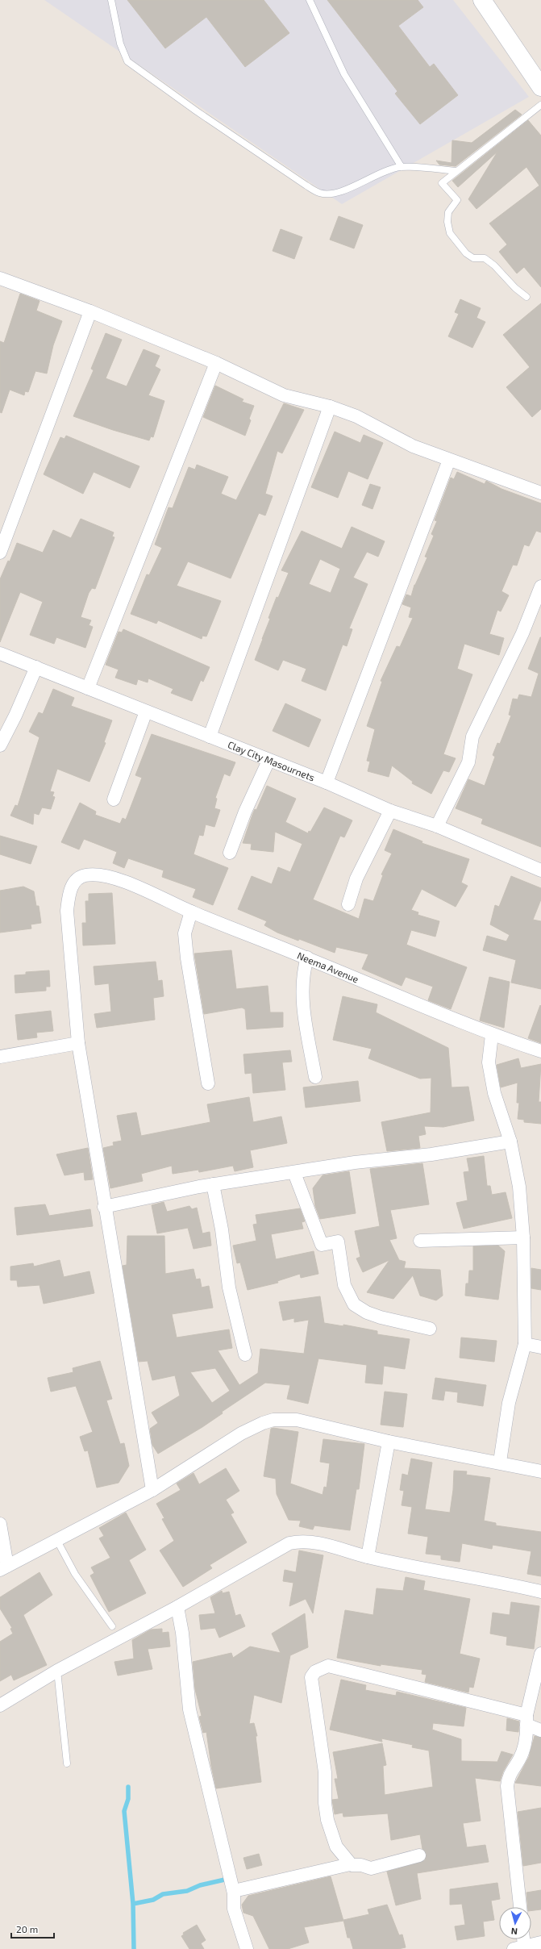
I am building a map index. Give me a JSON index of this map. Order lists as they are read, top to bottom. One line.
{"streets":{"street":["Clay City Masournets","Neema Avenue"]},"scale_bar":"20 m","north":"bottom"}
